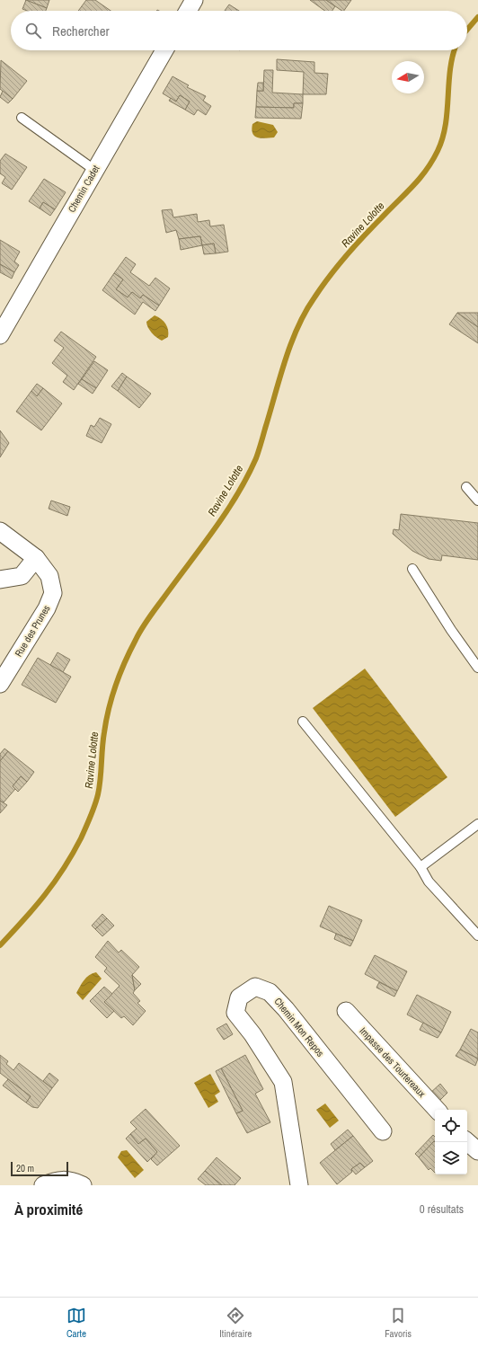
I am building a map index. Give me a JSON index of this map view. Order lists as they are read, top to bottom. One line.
{"streets":{"street":["Chemin Cadet","Rue des Prunes","Chemin Mon Repos","Impasse des Tourtereaux"]},"water":["Ravine Lolotte"],"scale_bar":"20 m","north":"left","page":{"search":"Rechercher","scale":"20 m","heading":["À proximité","0 résultats"],"nav":["Carte","Itinéraire","Favoris"]}}
